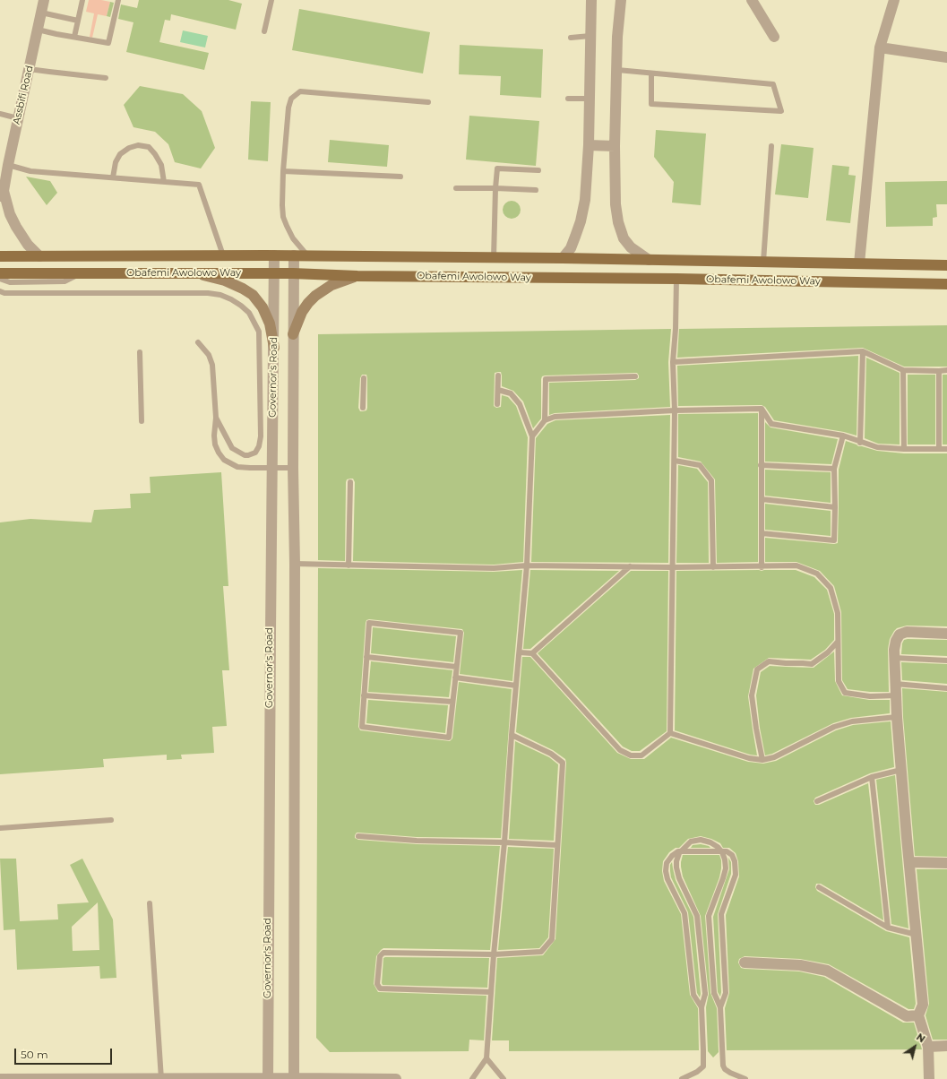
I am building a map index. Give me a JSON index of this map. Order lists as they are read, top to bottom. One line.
{"streets":{"main road":["Obafemi Awolowo Way"],"street":["Assbifi Road","Governor's Road"]},"crossings":[["Obafemi Awolowo Way","Governor's Road"]],"scale_bar":"50 m","north":"top right"}
